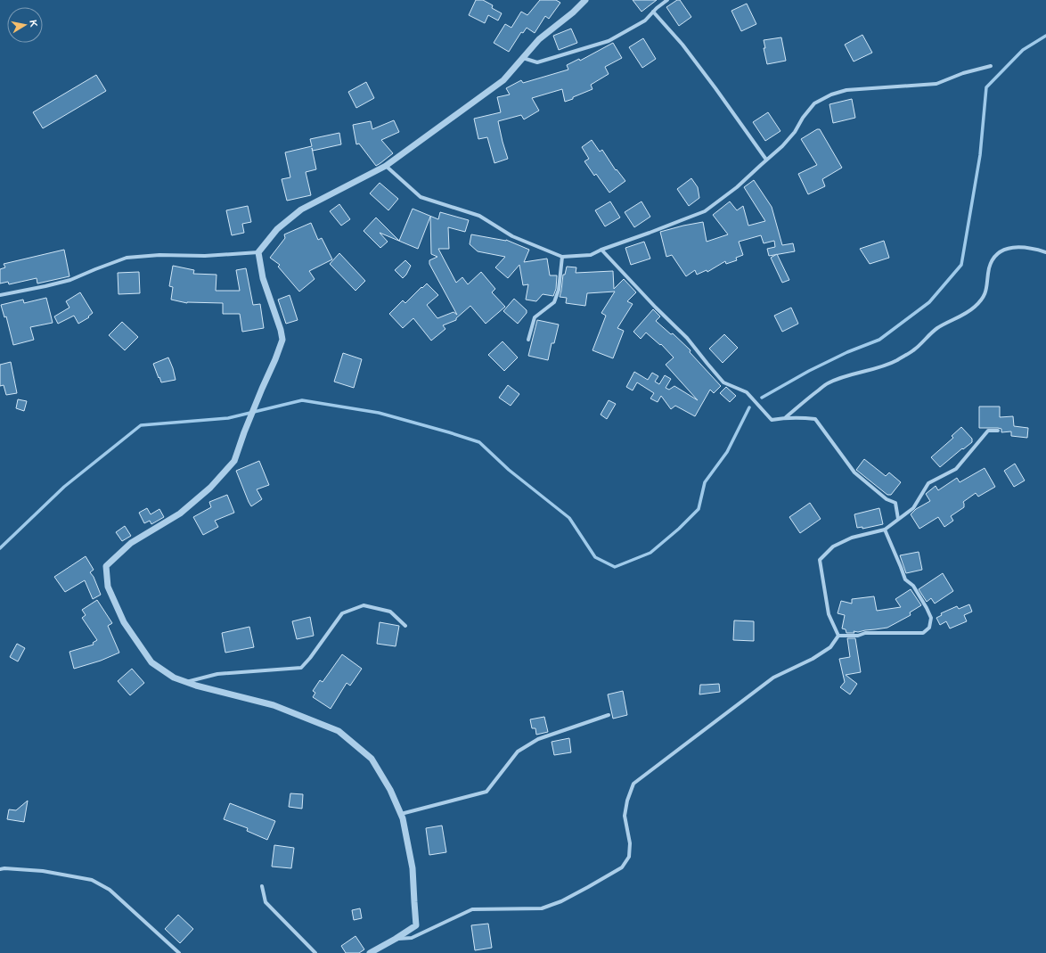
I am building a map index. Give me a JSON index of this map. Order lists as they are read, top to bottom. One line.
{"north":"right"}
